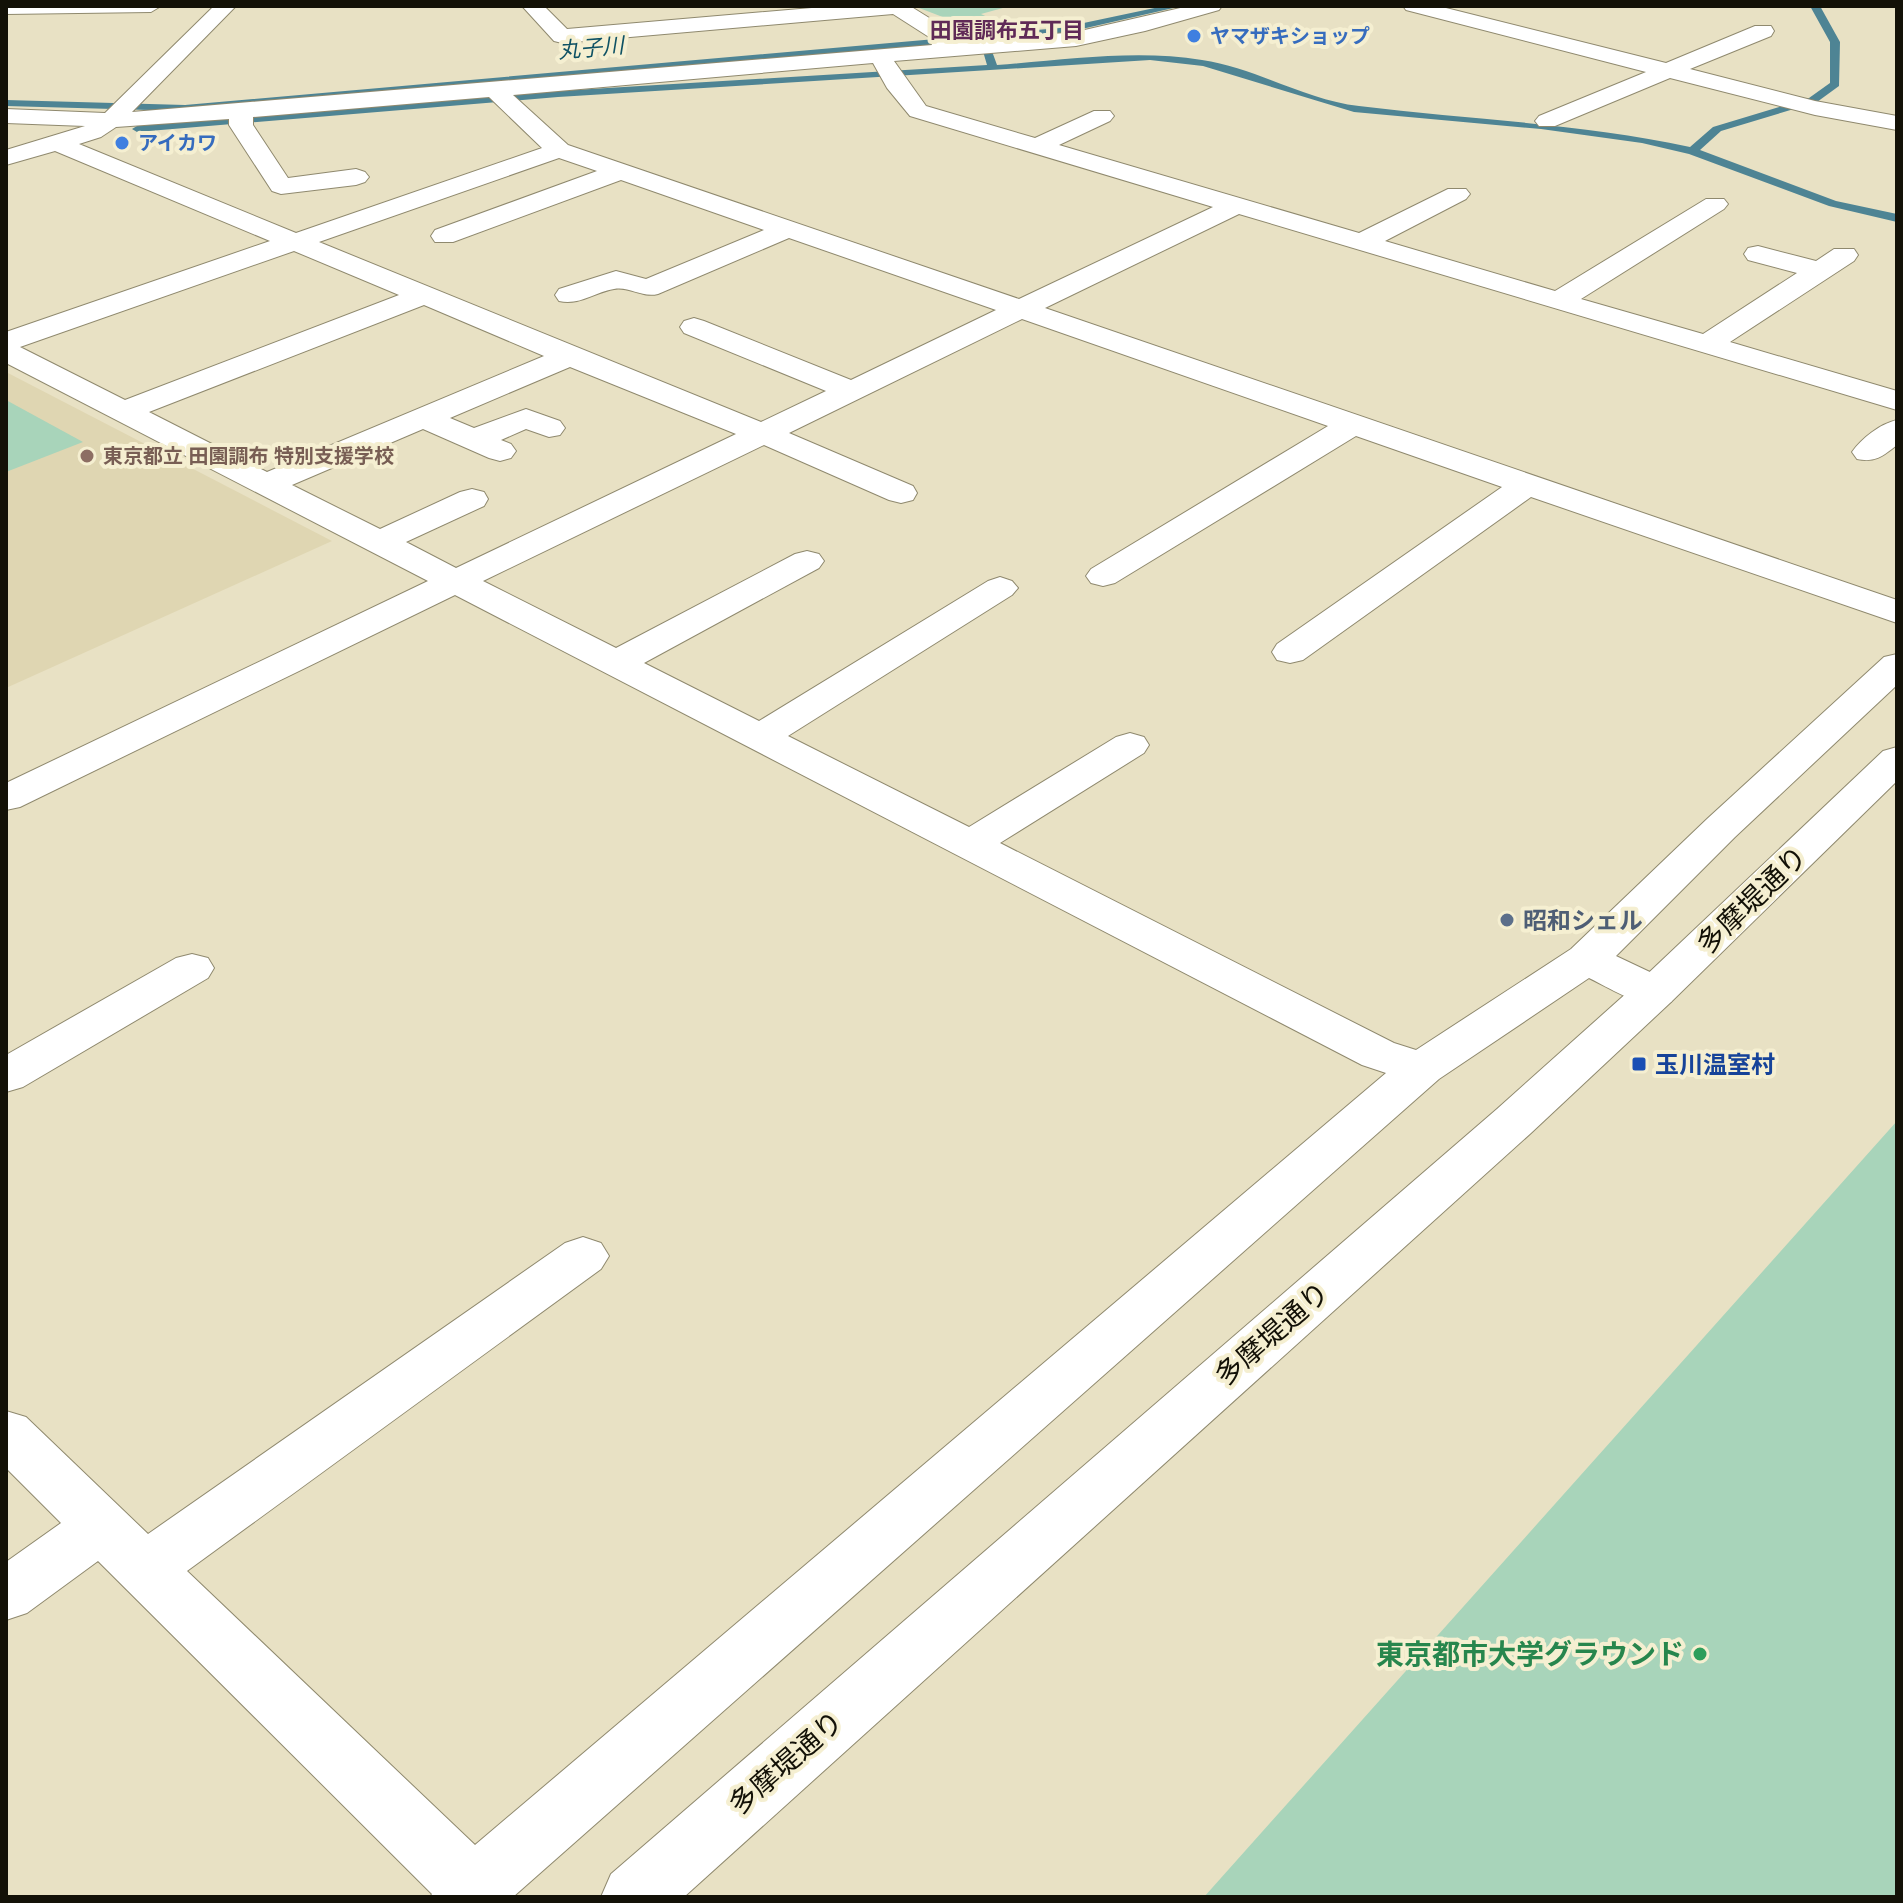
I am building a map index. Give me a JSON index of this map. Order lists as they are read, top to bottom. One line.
{"streets":{"street":["多摩堤通り"]},"districts":["田園調布五丁目"],"water":["丸子川"],"places":{"other":["ヤマザキショップ","アイカワ","東京都立 田園調布 特別支援学校","昭和シェル","東京都市大学グラウンド"],"transit":["玉川温室村"]}}
